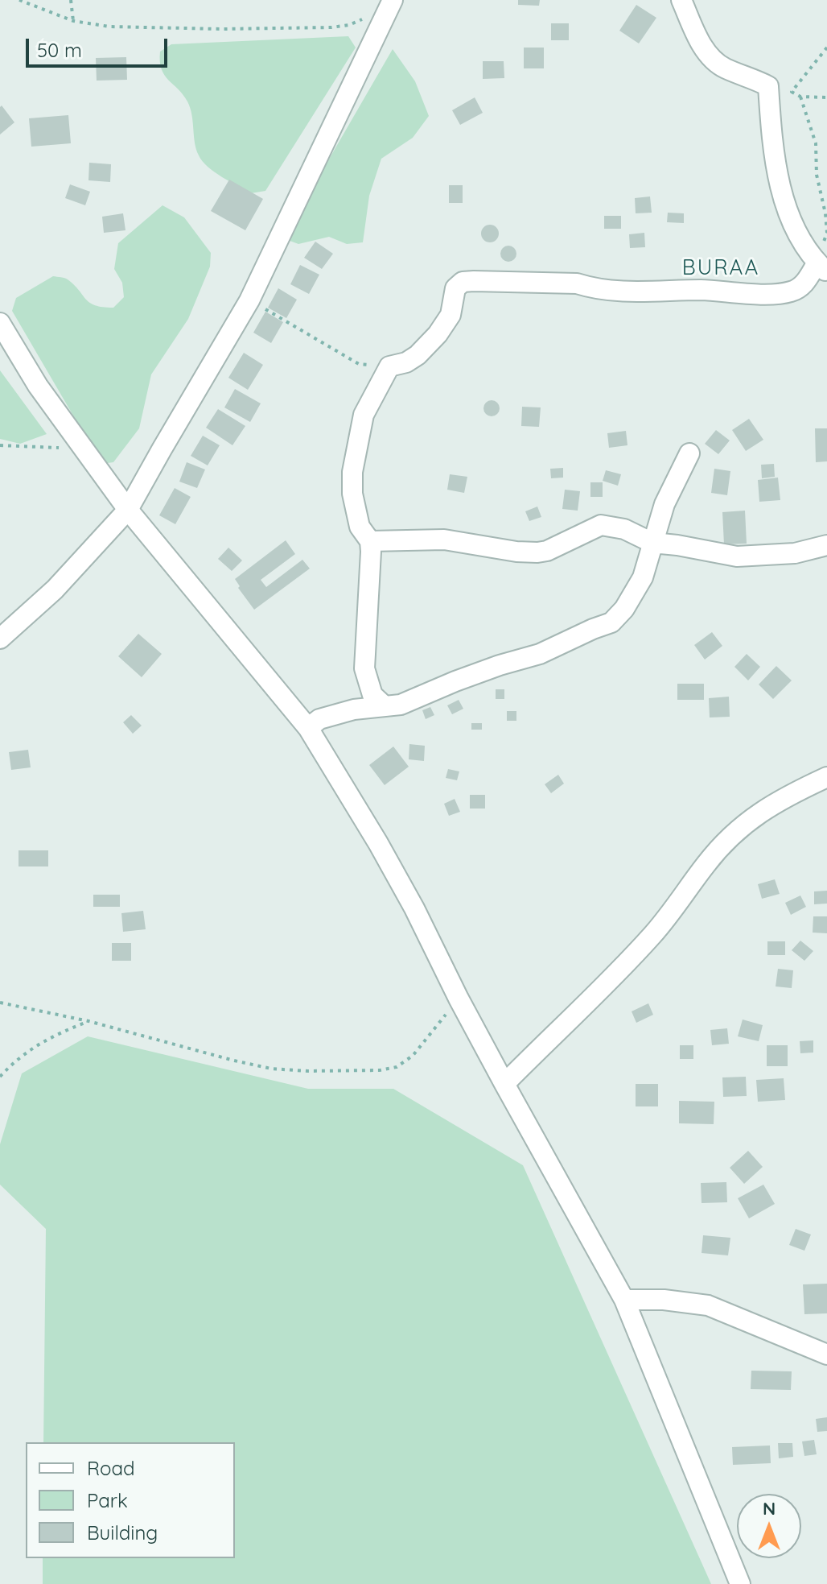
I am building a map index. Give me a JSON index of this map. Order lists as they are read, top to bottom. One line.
{"districts":["BURAA"],"legend":["Road","Park","Building"],"scale_bar":"50 m","north":"top"}
